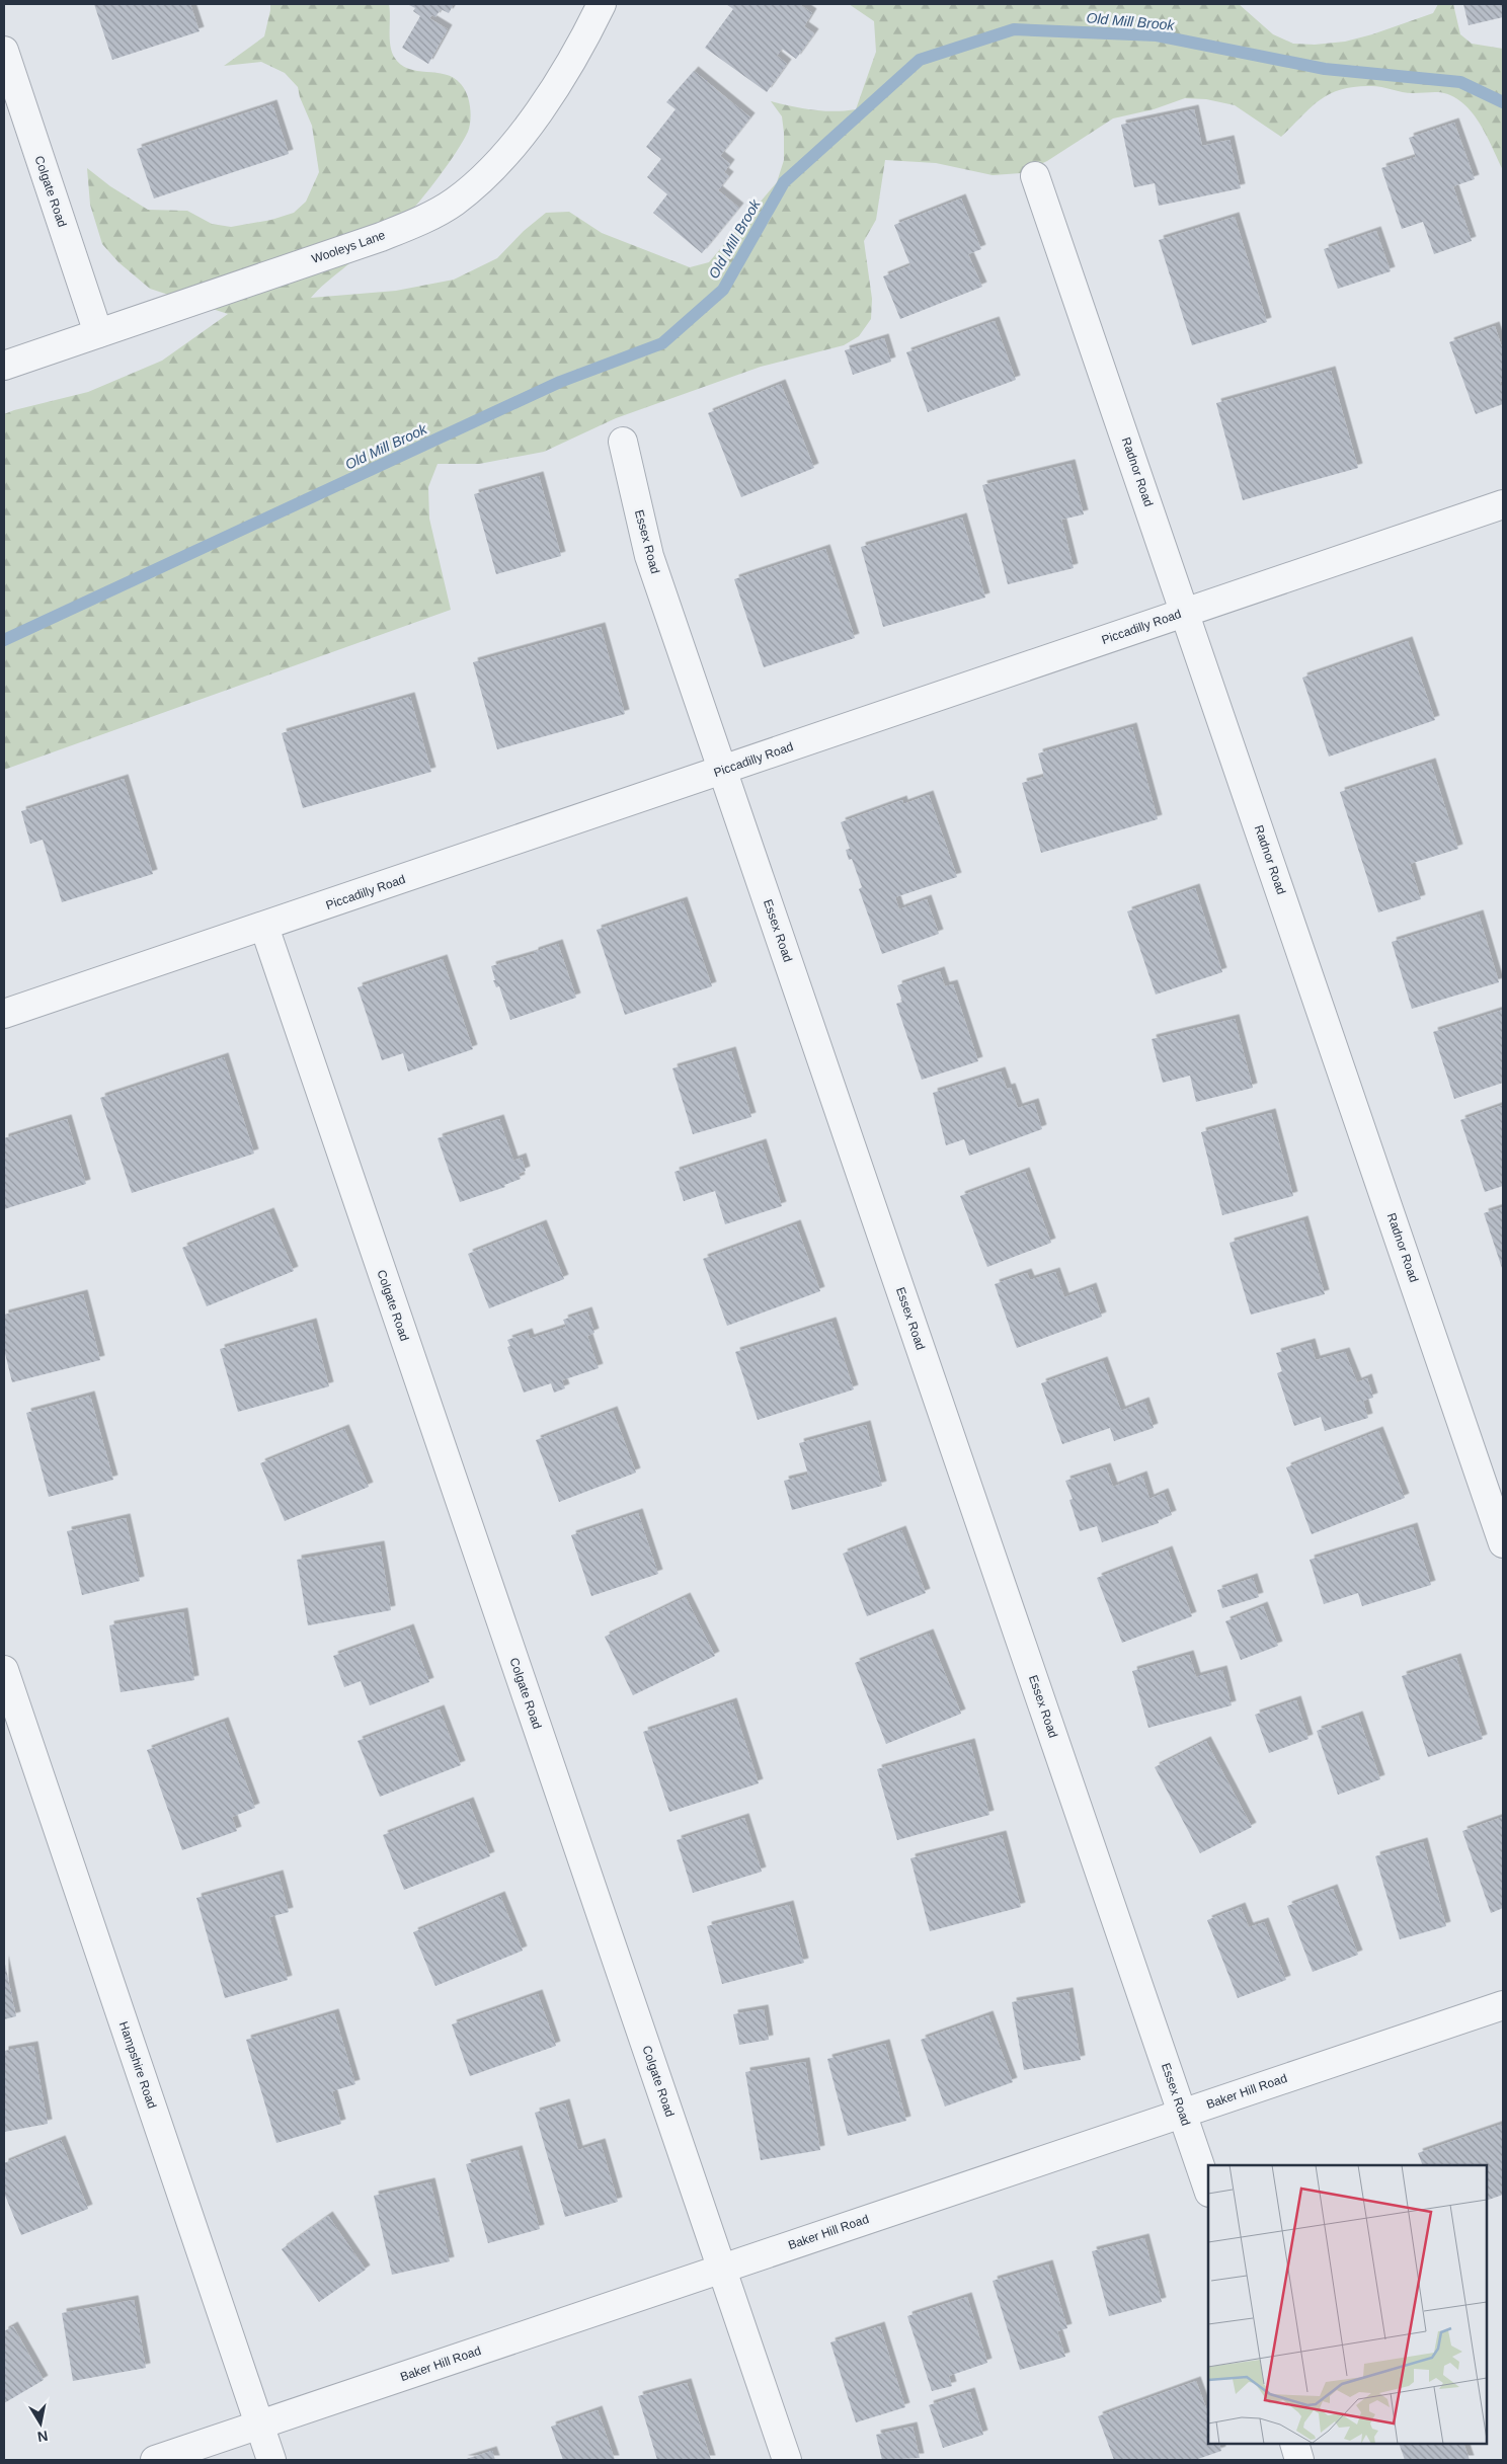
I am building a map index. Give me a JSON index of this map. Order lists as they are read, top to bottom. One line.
{"streets":{"street":["Colgate Road","Wooleys Lane","Radnor Road","Essex Road","Piccadilly Road","Hampshire Road","Baker Hill Road"]},"crossings":[["Colgate Road","Wooleys Lane"],["Colgate Road","Piccadilly Road"],["Colgate Road","Baker Hill Road"],["Radnor Road","Piccadilly Road"],["Essex Road","Piccadilly Road"],["Essex Road","Baker Hill Road"],["Hampshire Road","Baker Hill Road"]],"water":["Old Mill Brook"],"north":"bottom"}
